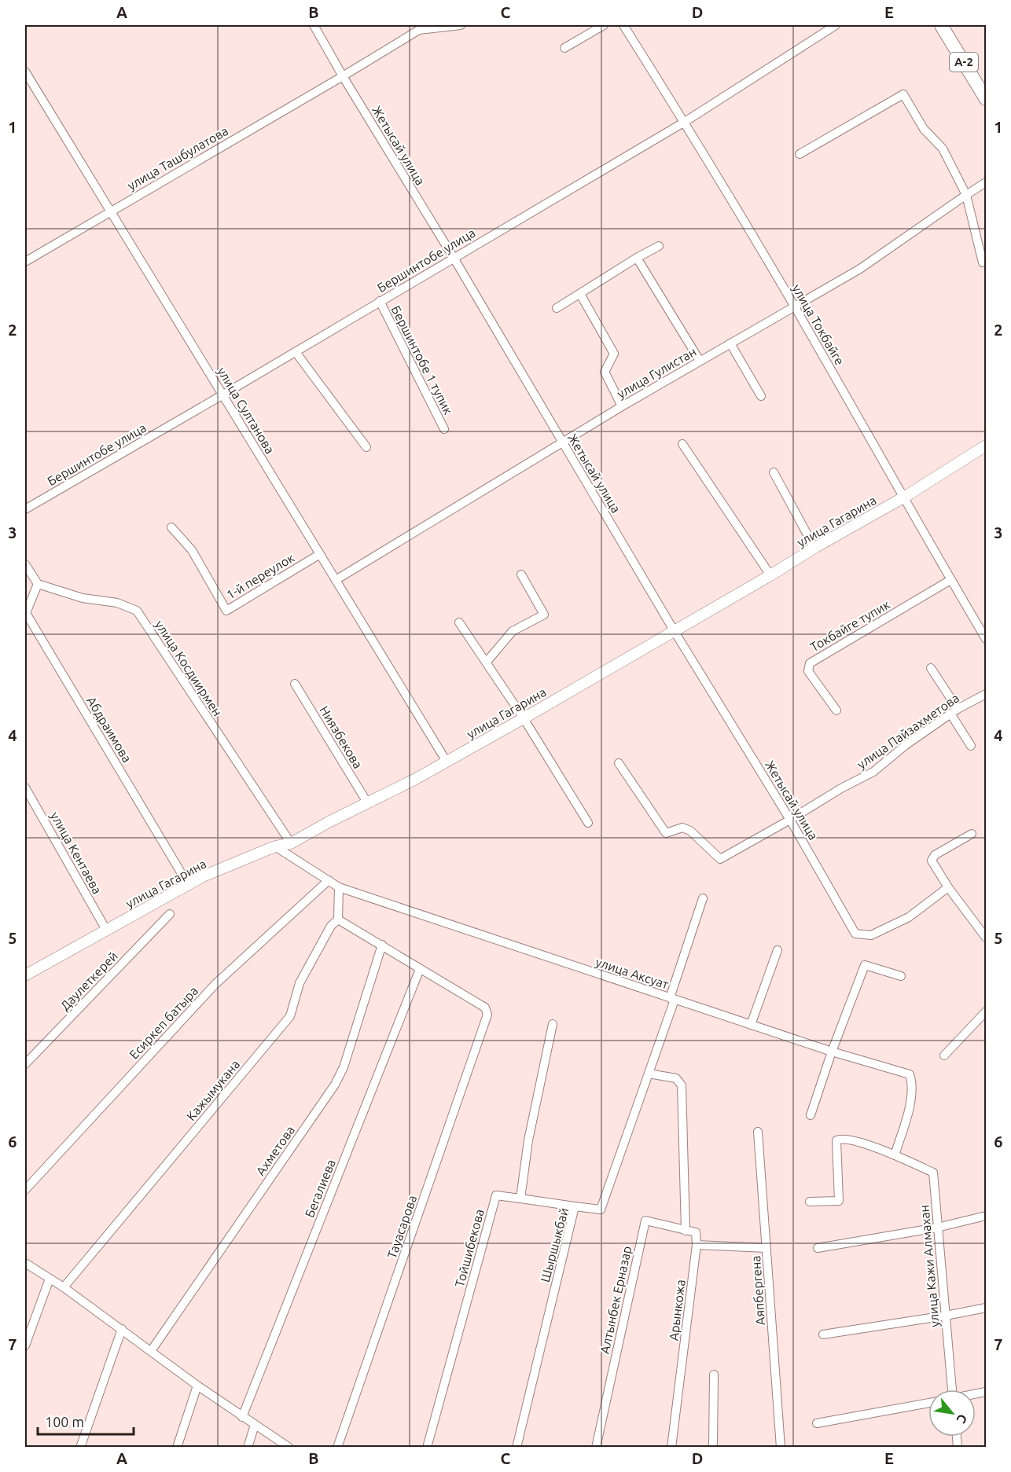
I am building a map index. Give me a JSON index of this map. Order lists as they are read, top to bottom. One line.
{"streets":{"highway":["A-2"],"main road":["улица Гагарина"],"street":["Жетысай улица","улица Ташбулатова","Бершинтобе улица","улица Токбайге","Бершинтобе 1 тупик","улица Гулистан","улица Султанова","1-й переулок","Токбайге тупик","улица Косдиирмен","Абдраимова","улица Пайзахметова","Ниязбекова","улица Кентаева","улица Аксуат","Даулеткерей","Есиркеп батыра","Кажымукана","Ахметова","Бегалиева","Тауасарова","Шыршыкбай","Тойшибекова","улица Кажи Алмахан","Аяпбергена","Алтынбек Ерназар","Арынкожа"]},"crossings":[["Жетысай улица","улица Ташбулатова"],["Жетысай улица","Бершинтобе улица"],["Жетысай улица","улица Гулистан"],["Жетысай улица","улица Гагарина"],["Жетысай улица","улица Пайзахметова"],["улица Ташбулатова","улица Султанова"],["Бершинтобе улица","улица Токбайге"],["Бершинтобе улица","Бершинтобе 1 тупик"],["Бершинтобе улица","улица Султанова"],["улица Токбайге","улица Гулистан"],["улица Токбайге","улица Гагарина"],["улица Токбайге","Токбайге тупик"],["улица Гулистан","улица Султанова"],["улица Султанова","улица Гагарина"],["улица Султанова","1-й переулок"],["улица Гагарина","улица Косдиирмен"],["улица Гагарина","Абдраимова"],["улица Гагарина","Ниязбекова"],["улица Гагарина","улица Кентаева"],["улица Гагарина","улица Аксуат"],["улица Косдиирмен","Абдраимова"],["улица Аксуат","Есиркеп батыра"],["улица Аксуат","Шыршыкбай"],["улица Аксуат","улица Кажи Алмахан"],["Бегалиева","Тауасарова"]],"scale_bar":"100 m","north":"bottom right","grid":{"columns":["A","B","C","D","E"],"rows":["1","2","3","4","5","6","7"]}}
